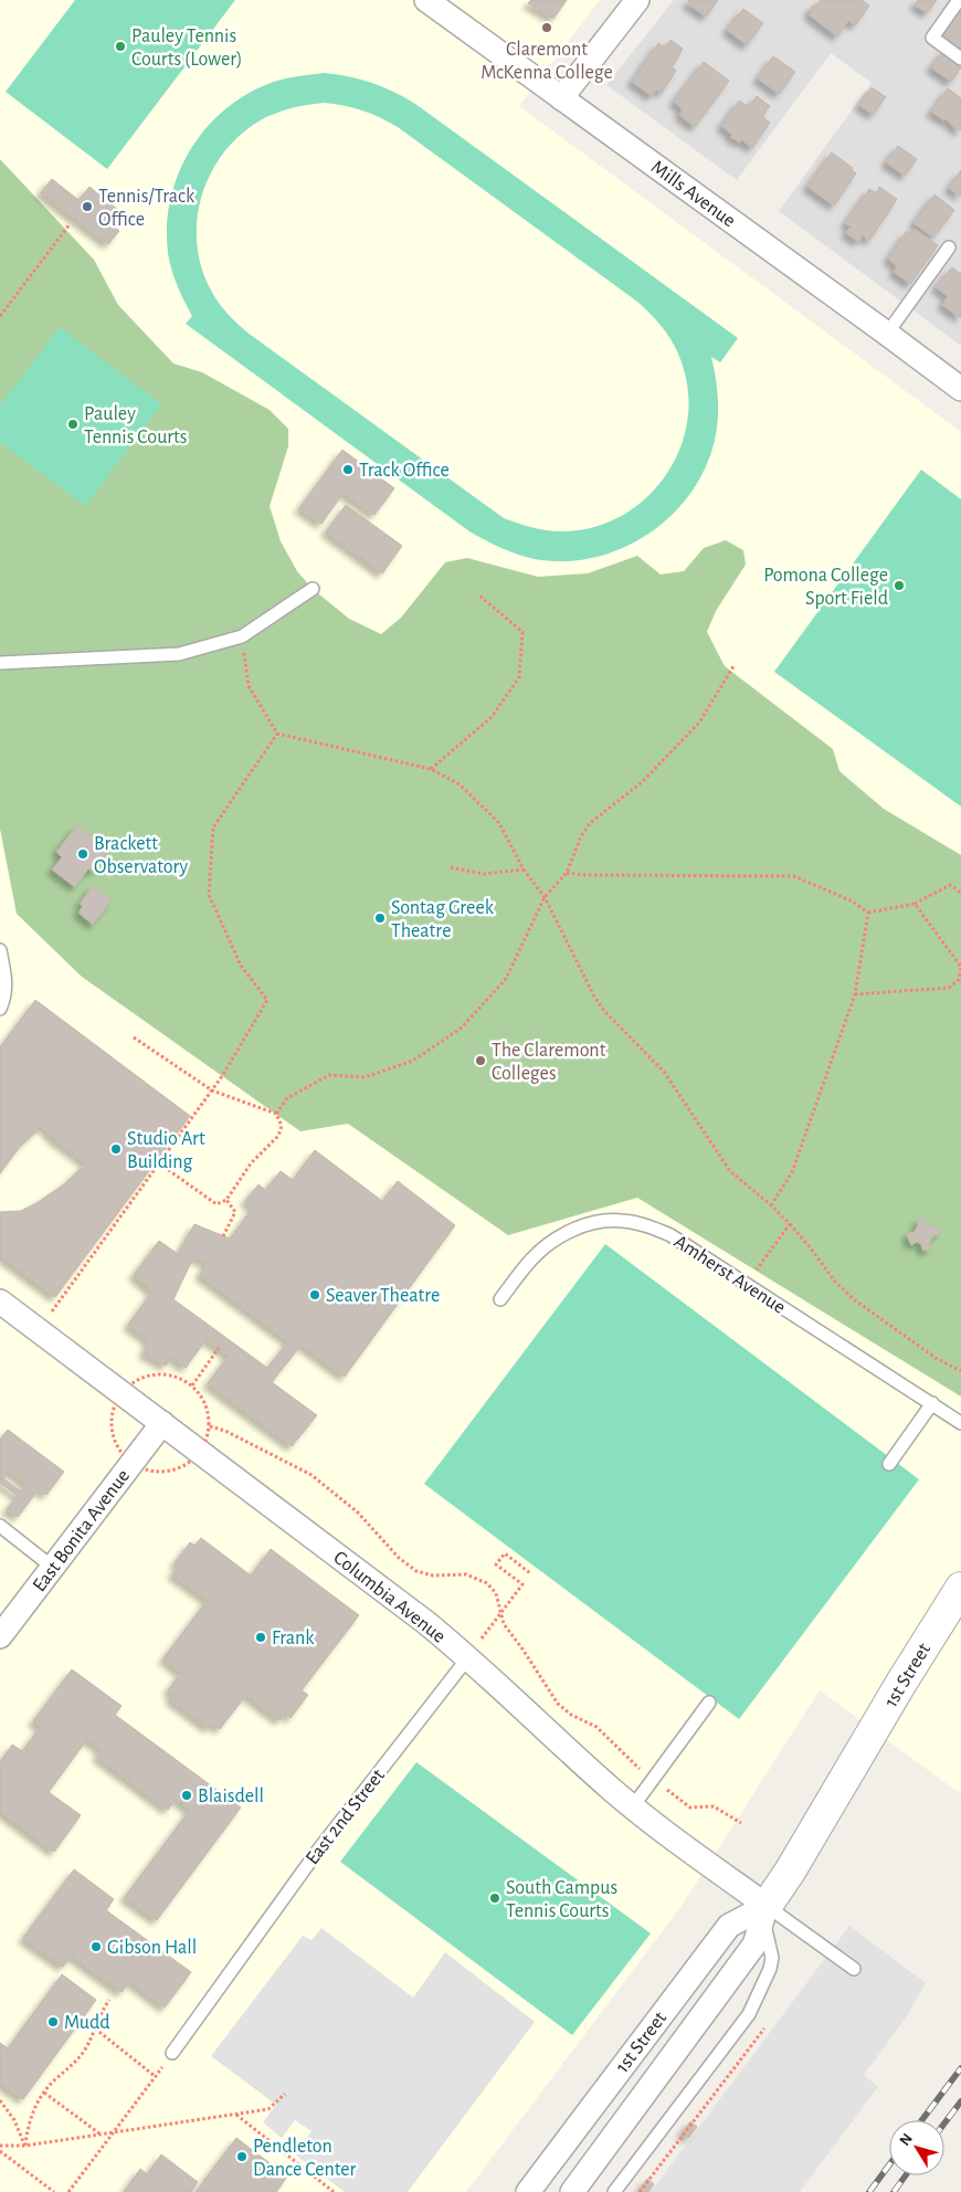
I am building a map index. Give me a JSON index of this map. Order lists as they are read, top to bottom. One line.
{"streets":{"street":["Mills Avenue","East Bonita Avenue","Columbia Avenue","1st Street"],"lane":["Amherst Avenue","East 2nd Street"]},"crossings":[["East Bonita Avenue","Columbia Avenue"],["Columbia Avenue","1st Street"],["Columbia Avenue","East 2nd Street"]],"places":["Claremont McKenna College","Pauley Tennis Courts (Lower)","Tennis/Track Office","Pauley Tennis Courts","Track Office","Pomona College Sport Field","Brackett Observatory","Sontag Greek Theatre","The Claremont Colleges","Studio Art Building","Seaver Theatre","Frank","Blaisdell","South Campus Tennis Courts","Gibson Hall","Mudd","Pendleton Dance Center"],"north":"top left"}
